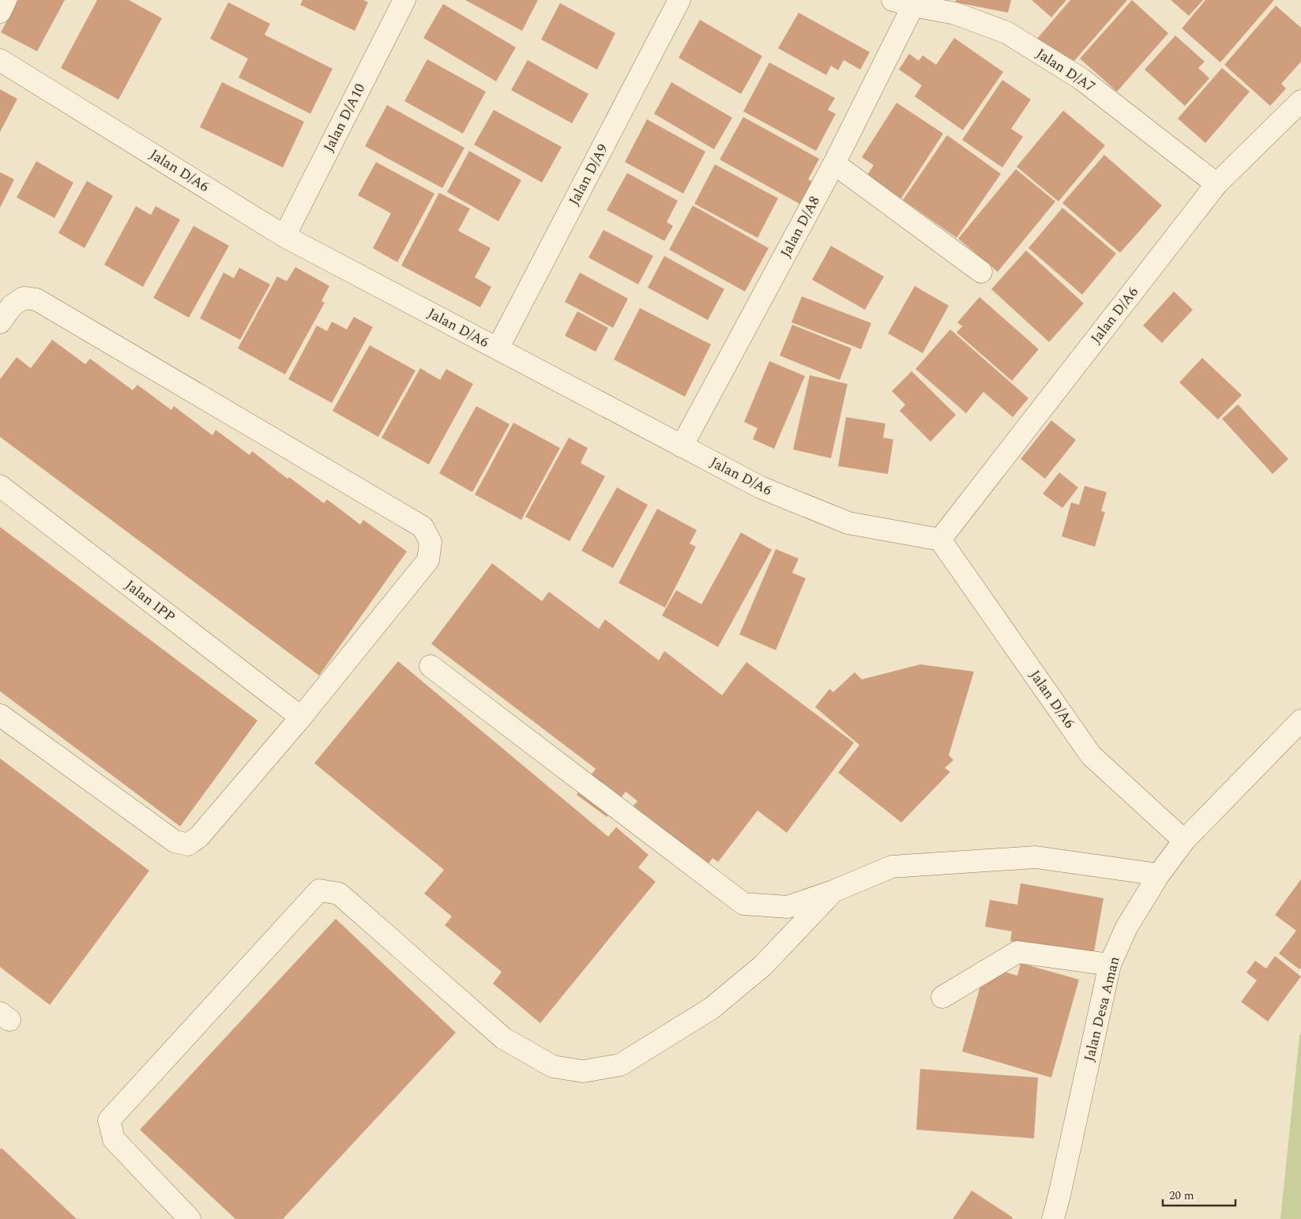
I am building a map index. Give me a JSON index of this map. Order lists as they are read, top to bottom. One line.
{"streets":{"street":["Jalan D/A7","Jalan D/A10","Jalan D/A6","Jalan D/A9","Jalan D/A8","Jalan IPP","Jalan Desa Aman"]},"crossings":[["Jalan D/A7","Jalan D/A6"],["Jalan D/A7","Jalan D/A8"],["Jalan D/A10","Jalan D/A6"],["Jalan D/A6","Jalan D/A9"],["Jalan D/A6","Jalan D/A8"],["Jalan D/A6","Jalan Desa Aman"]],"scale_bar":"20 m"}
